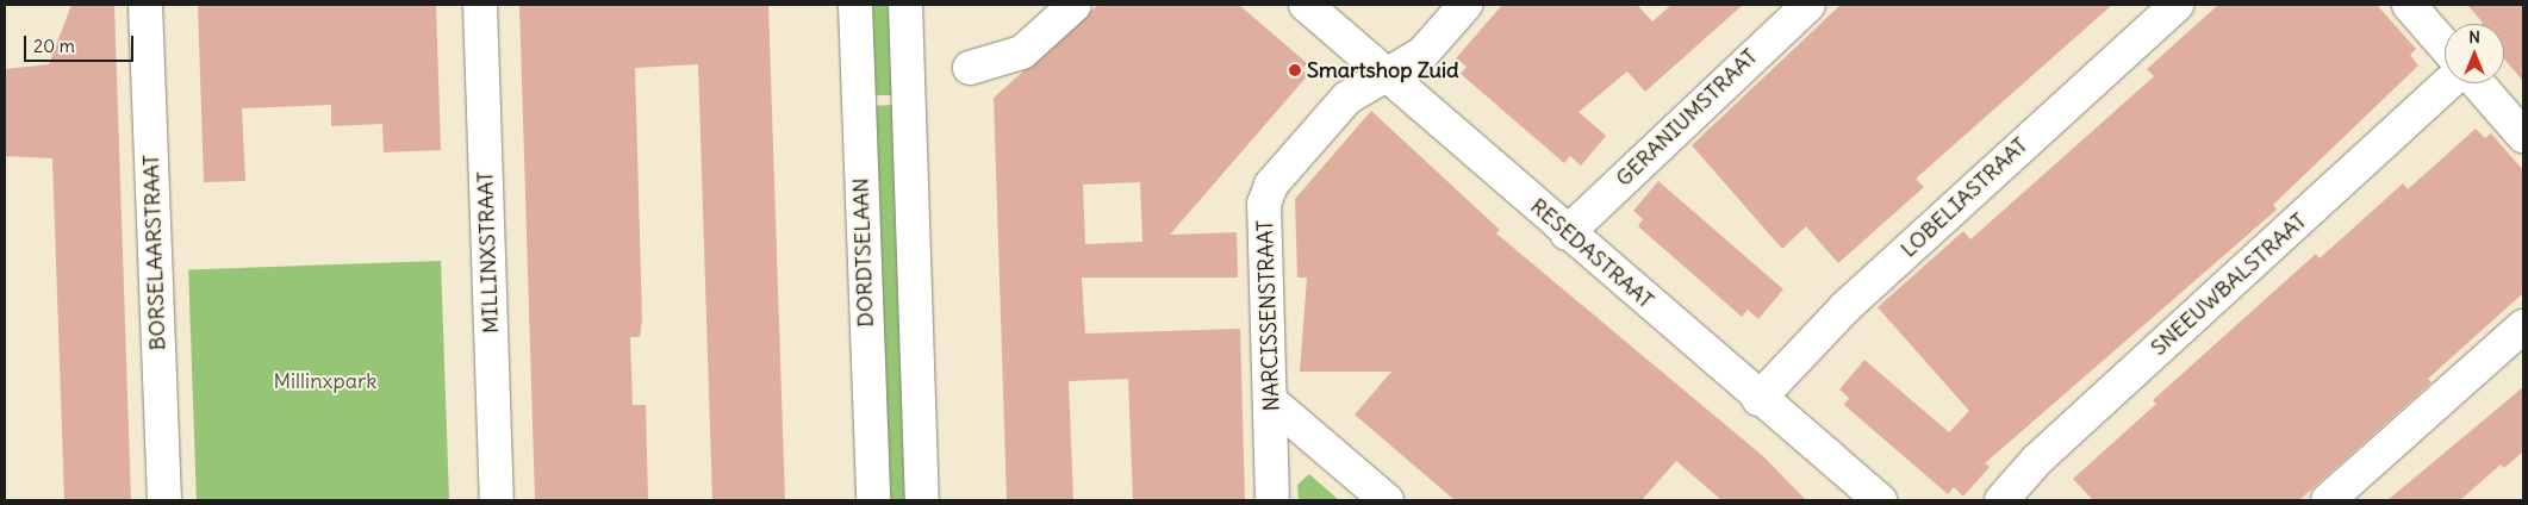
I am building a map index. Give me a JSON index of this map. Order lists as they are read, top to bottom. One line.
{"streets":{"street":["GERANIUMSTRAAT","LOBELIASTRAAT","BORSELAARSTRAAT","MILLINXSTRAAT","DORDTSELAAN","RESEDASTRAAT","SNEEUWBALSTRAAT","NARCISSENSTRAAT"]},"crossings":[["GERANIUMSTRAAT","RESEDASTRAAT"],["LOBELIASTRAAT","RESEDASTRAAT"],["RESEDASTRAAT","NARCISSENSTRAAT"]],"parks":["Millinxpark"],"places":["Smartshop Zuid"],"scale_bar":"20 m","north":"top"}
